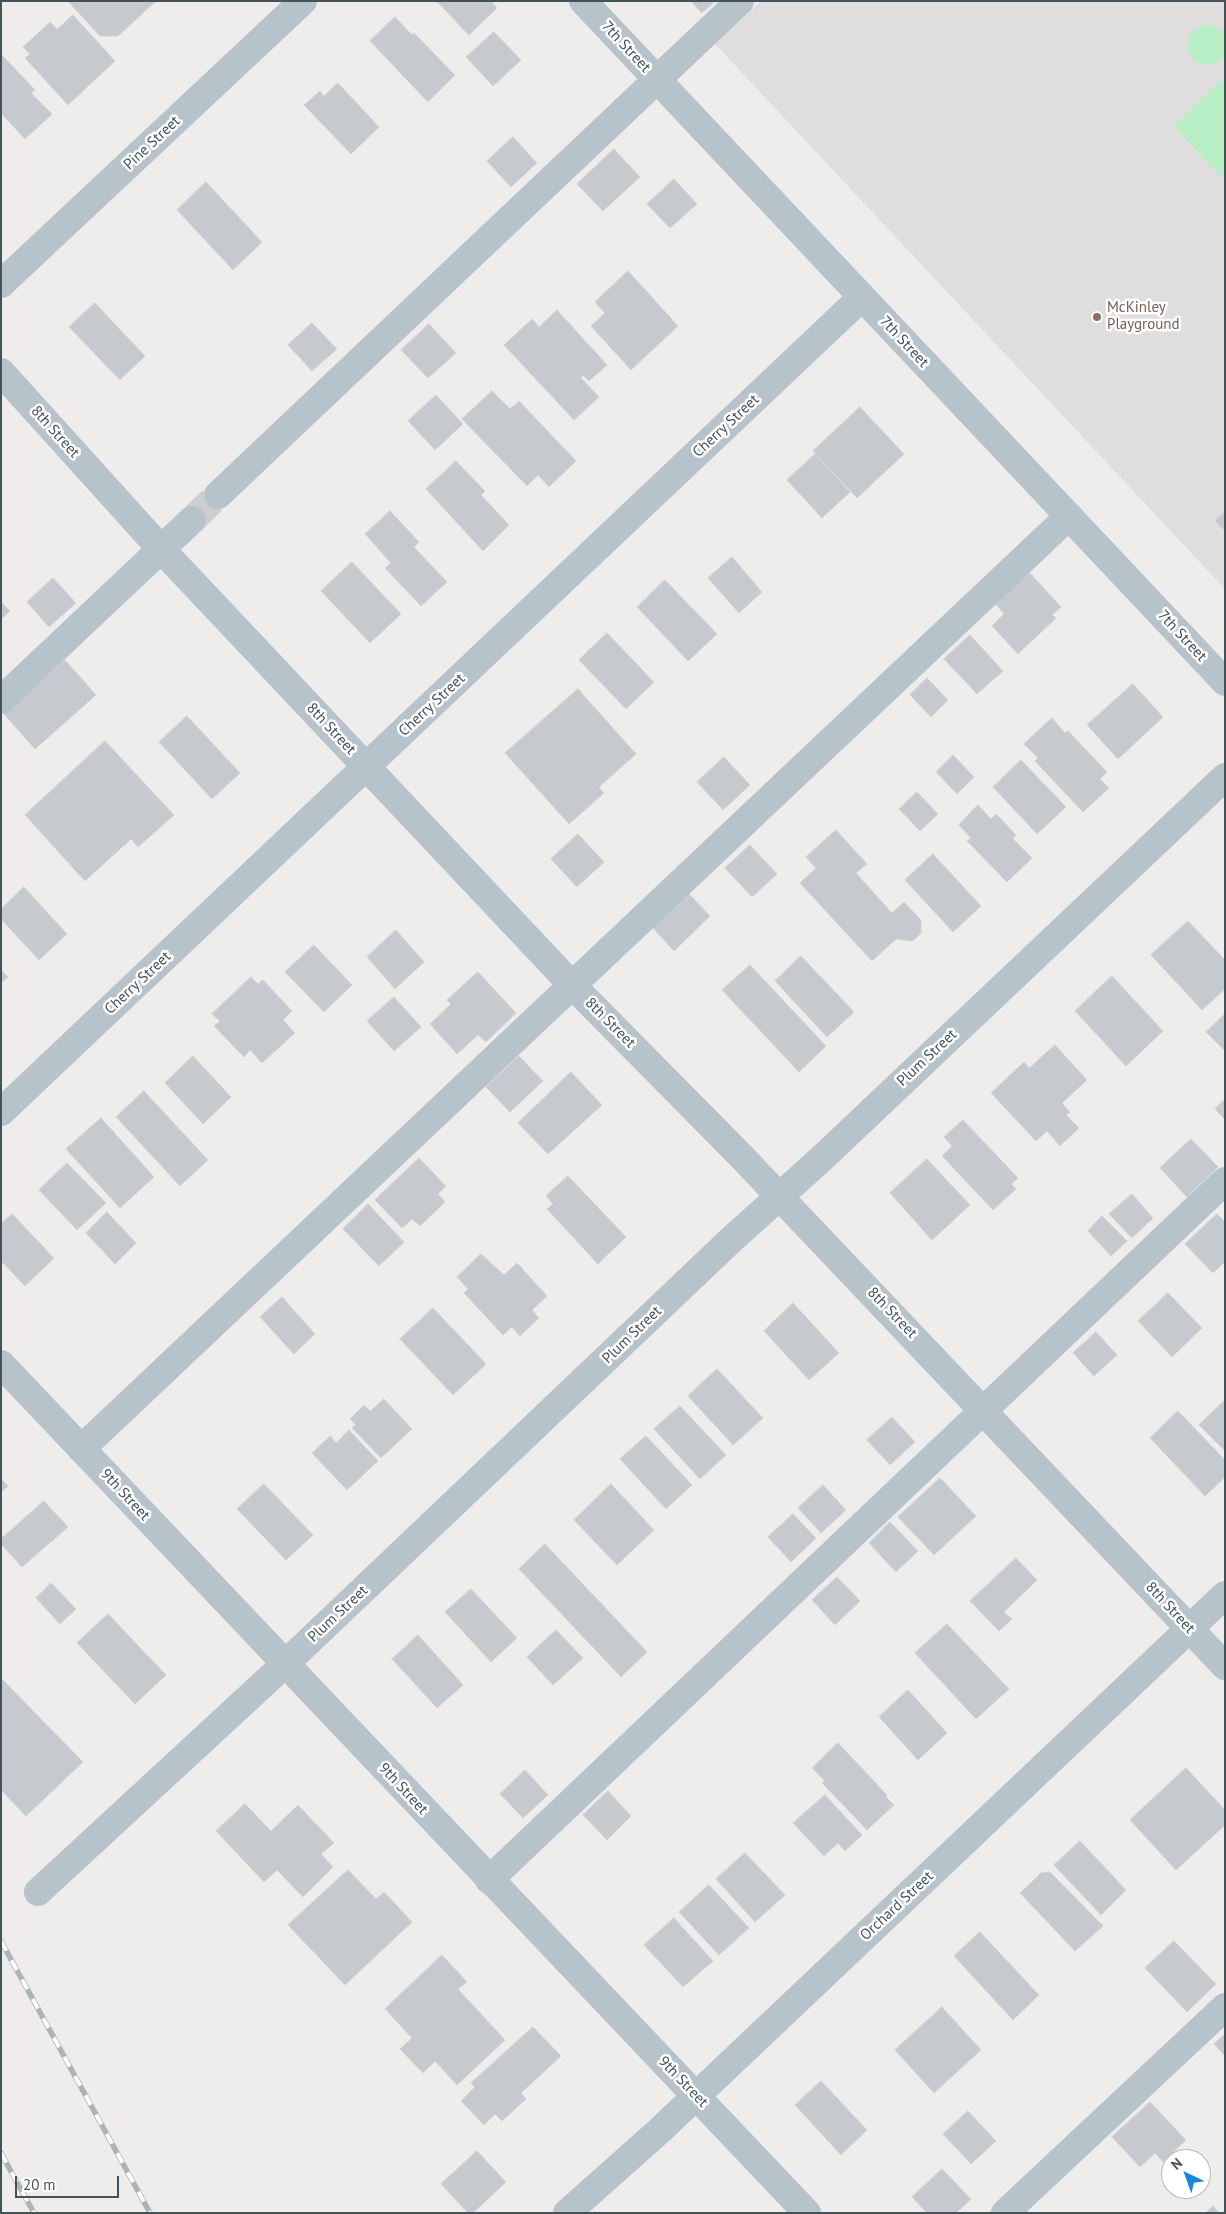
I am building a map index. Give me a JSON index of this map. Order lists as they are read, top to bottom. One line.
{"streets":{"street":["7th Street","Pine Street","Cherry Street","8th Street","Plum Street","9th Street","Orchard Street"]},"crossings":[["7th Street","Cherry Street"],["Cherry Street","8th Street"],["8th Street","Plum Street"],["8th Street","Orchard Street"],["Plum Street","9th Street"],["9th Street","Orchard Street"]],"places":["McKinley Playground"],"scale_bar":"20 m","north":"top left"}
